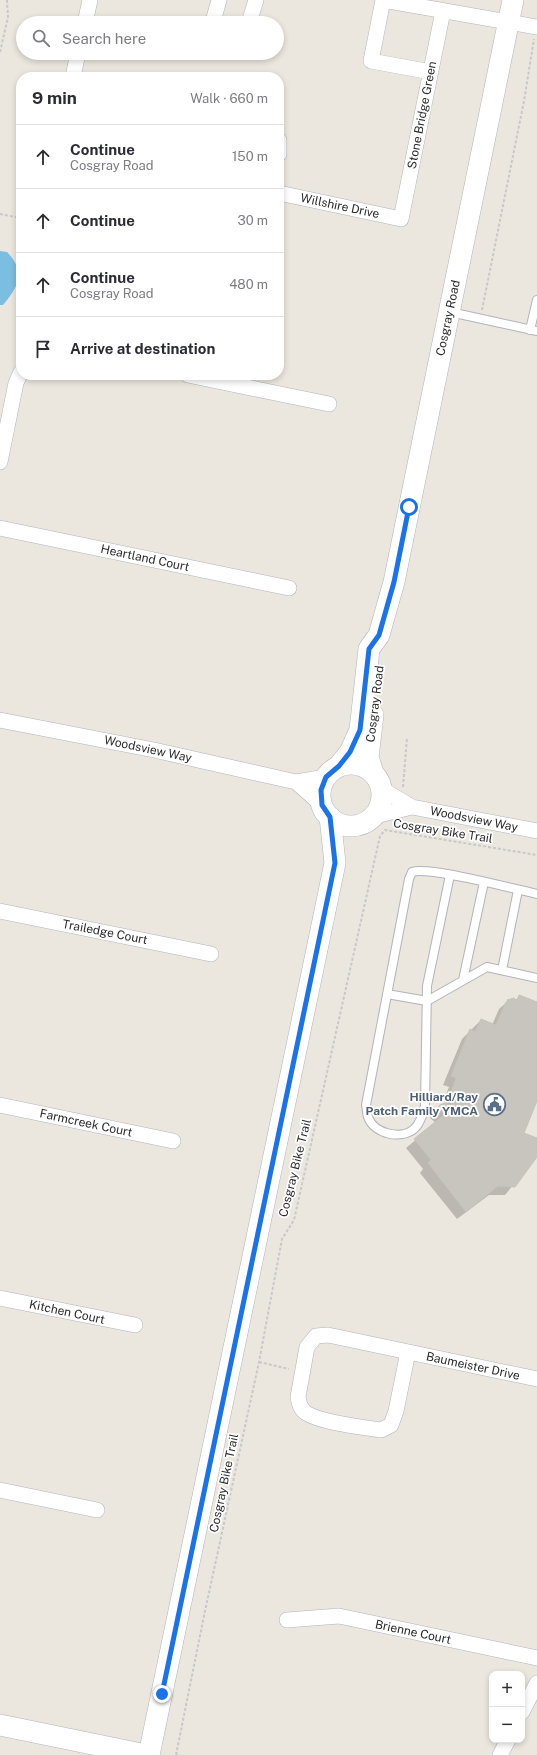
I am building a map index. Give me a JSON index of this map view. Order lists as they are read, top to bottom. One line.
{"streets":{"main road":["Cosgray Road"],"street":["Stone Bridge Green","Willshire Drive","Heartland Court","Woodsview Way","Trailedge Court","Farmcreek Court","Kitchen Court","Baumeister Drive","Brienne Court"],"path":["Cosgray Bike Trail"]},"crossings":[["Stone Bridge Green","Willshire Drive"],["Cosgray Road","Woodsview Way"]],"places":{"public building":["Hilliard/Ray Patch Family YMCA"]},"page":{"search":"Search here","heading":["9 min","Walk · 660 m"],"list":[["Continue","Cosgray Road","150 m"],["Continue","30 m"],["Continue","Cosgray Road","480 m"],"Arrive at destination"],"map_buttons":["+","−"]}}
